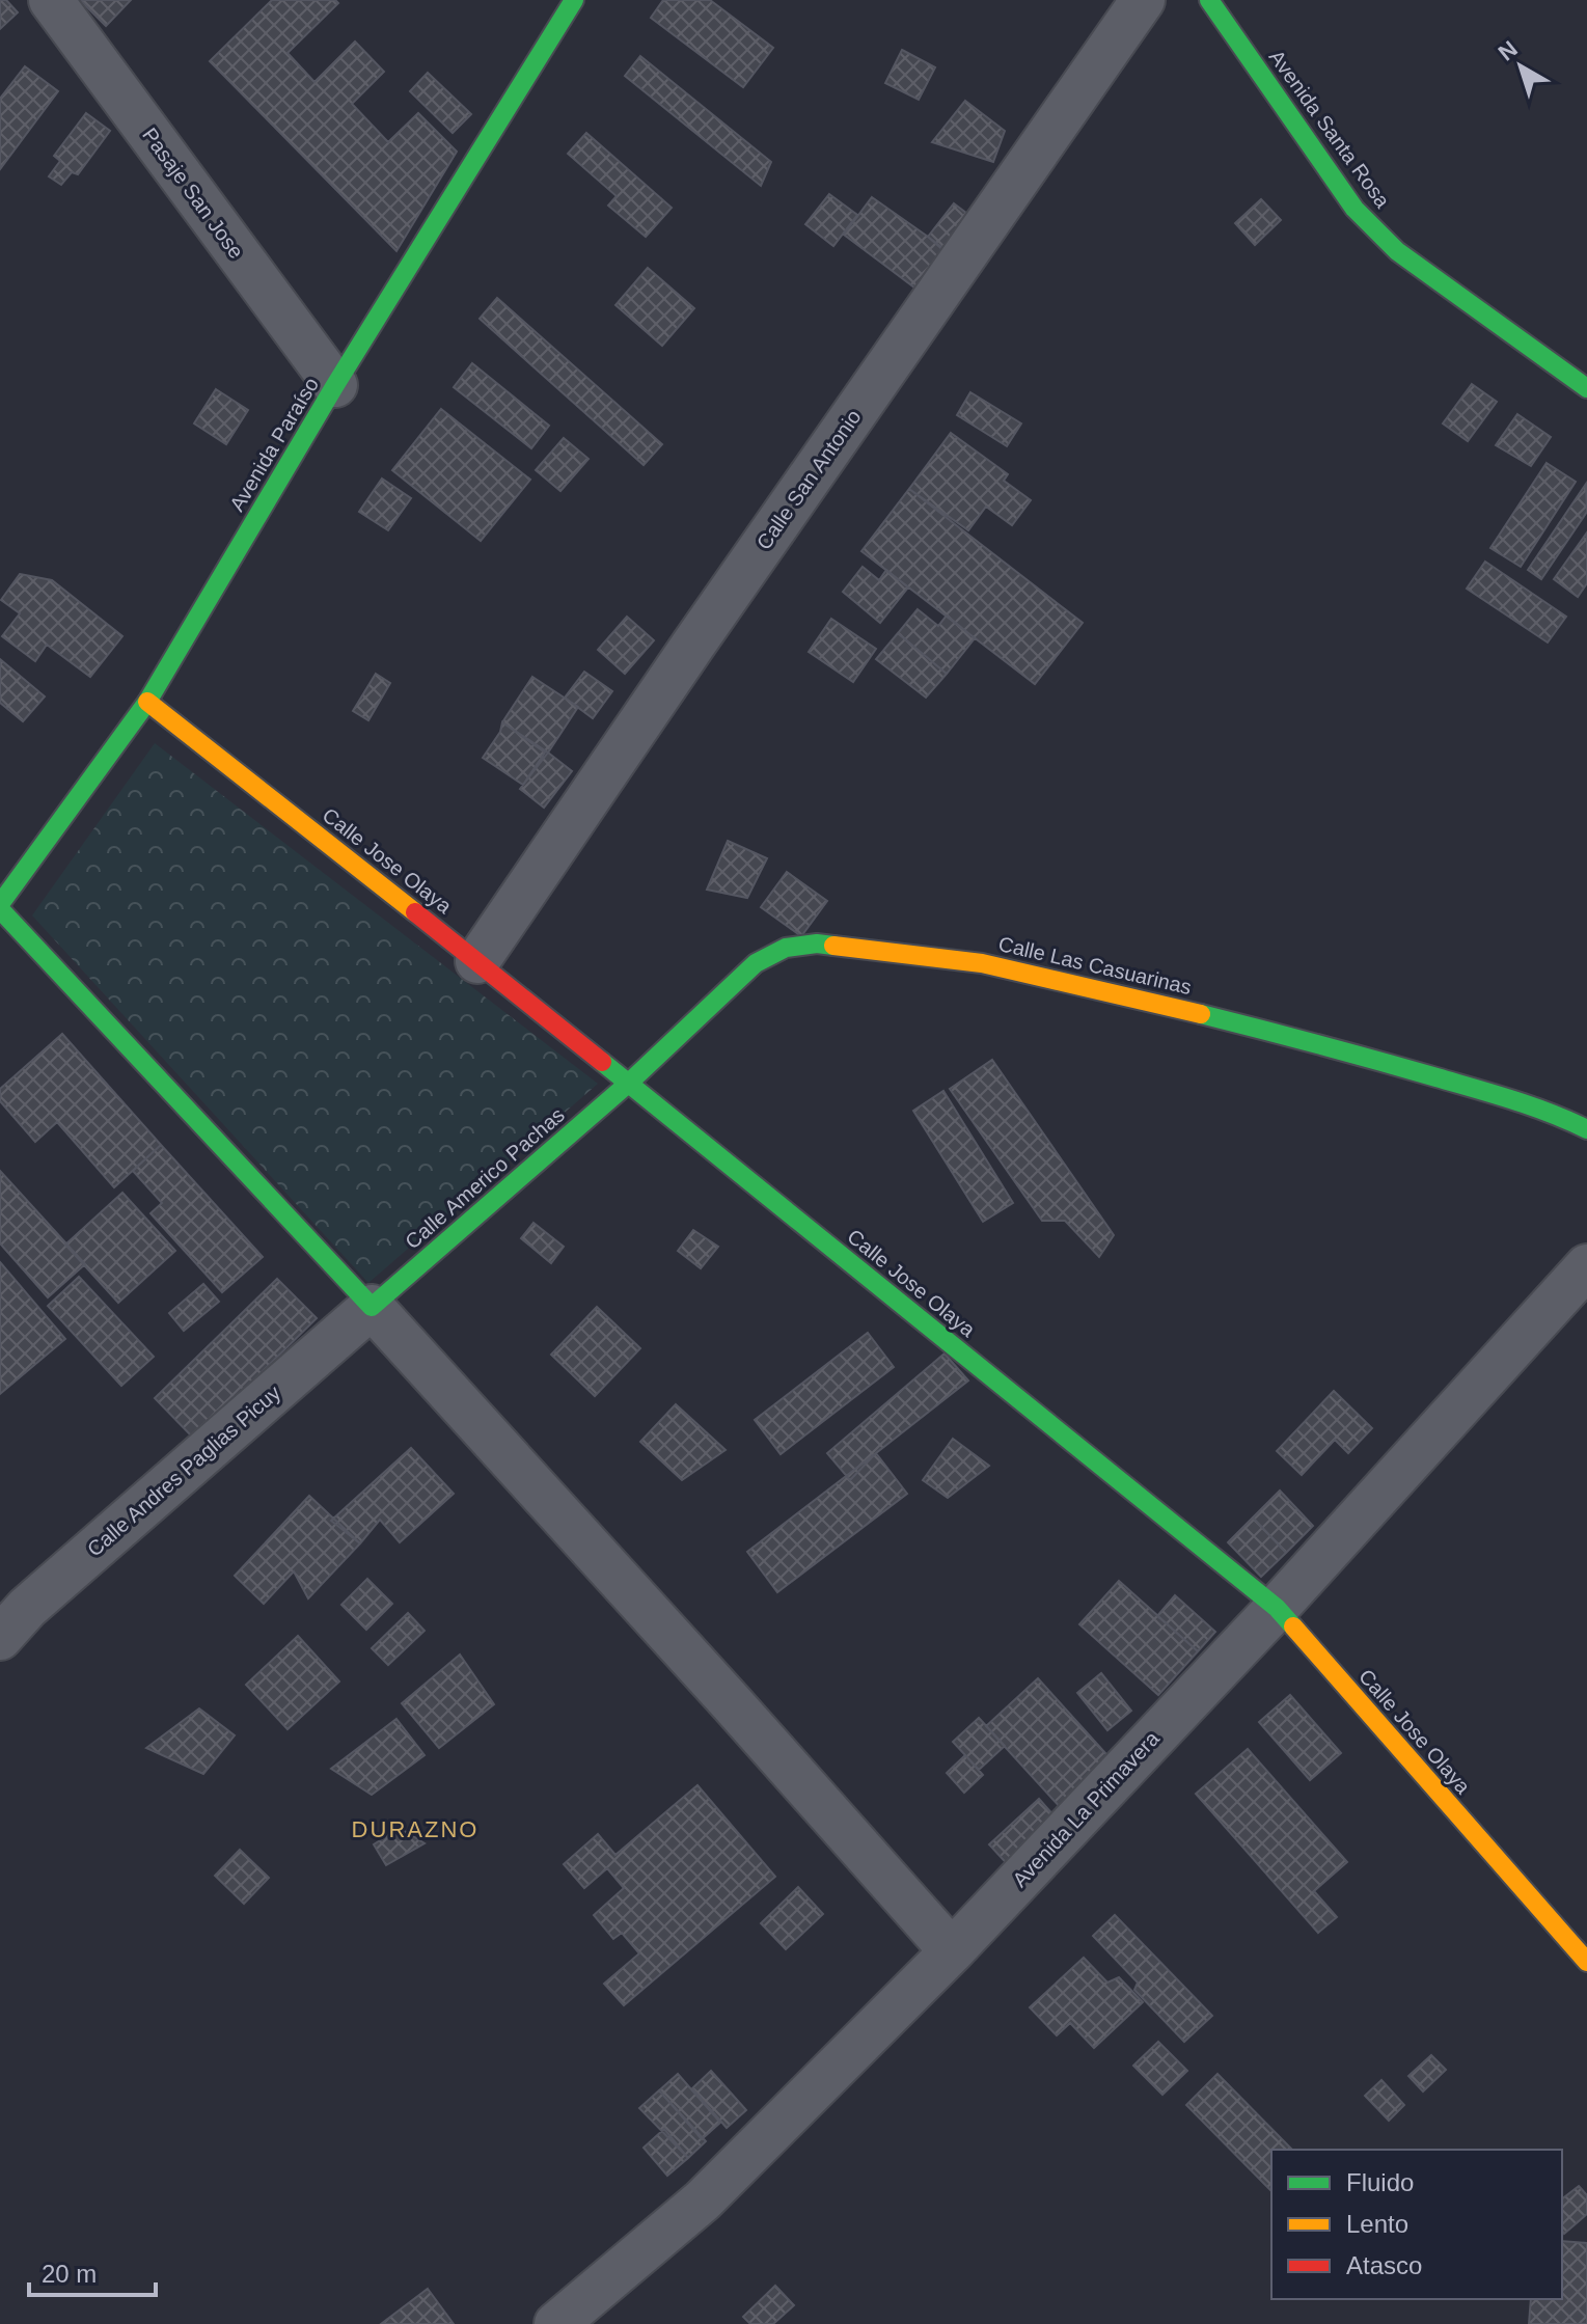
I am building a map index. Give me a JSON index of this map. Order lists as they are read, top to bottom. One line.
{"streets":{"street":["Avenida Santa Rosa","Pasaje San Jose","Avenida Paraíso","Calle San Antonio","Calle Jose Olaya","Calle Las Casuarinas","Calle Americo Pachas","Calle Andres Paglias Picuy","Avenida La Primavera"]},"crossings":[["Pasaje San Jose","Avenida Paraíso"],["Avenida Paraíso","Calle Jose Olaya"],["Calle San Antonio","Calle Jose Olaya"],["Calle Jose Olaya","Calle Las Casuarinas"],["Calle Jose Olaya","Calle Americo Pachas"],["Calle Jose Olaya","Avenida La Primavera"],["Calle Las Casuarinas","Calle Americo Pachas"],["Calle Americo Pachas","Calle Andres Paglias Picuy"]],"districts":["DURAZNO"],"legend":["Fluido","Lento","Atasco"],"scale_bar":"20 m","north":"top left"}
